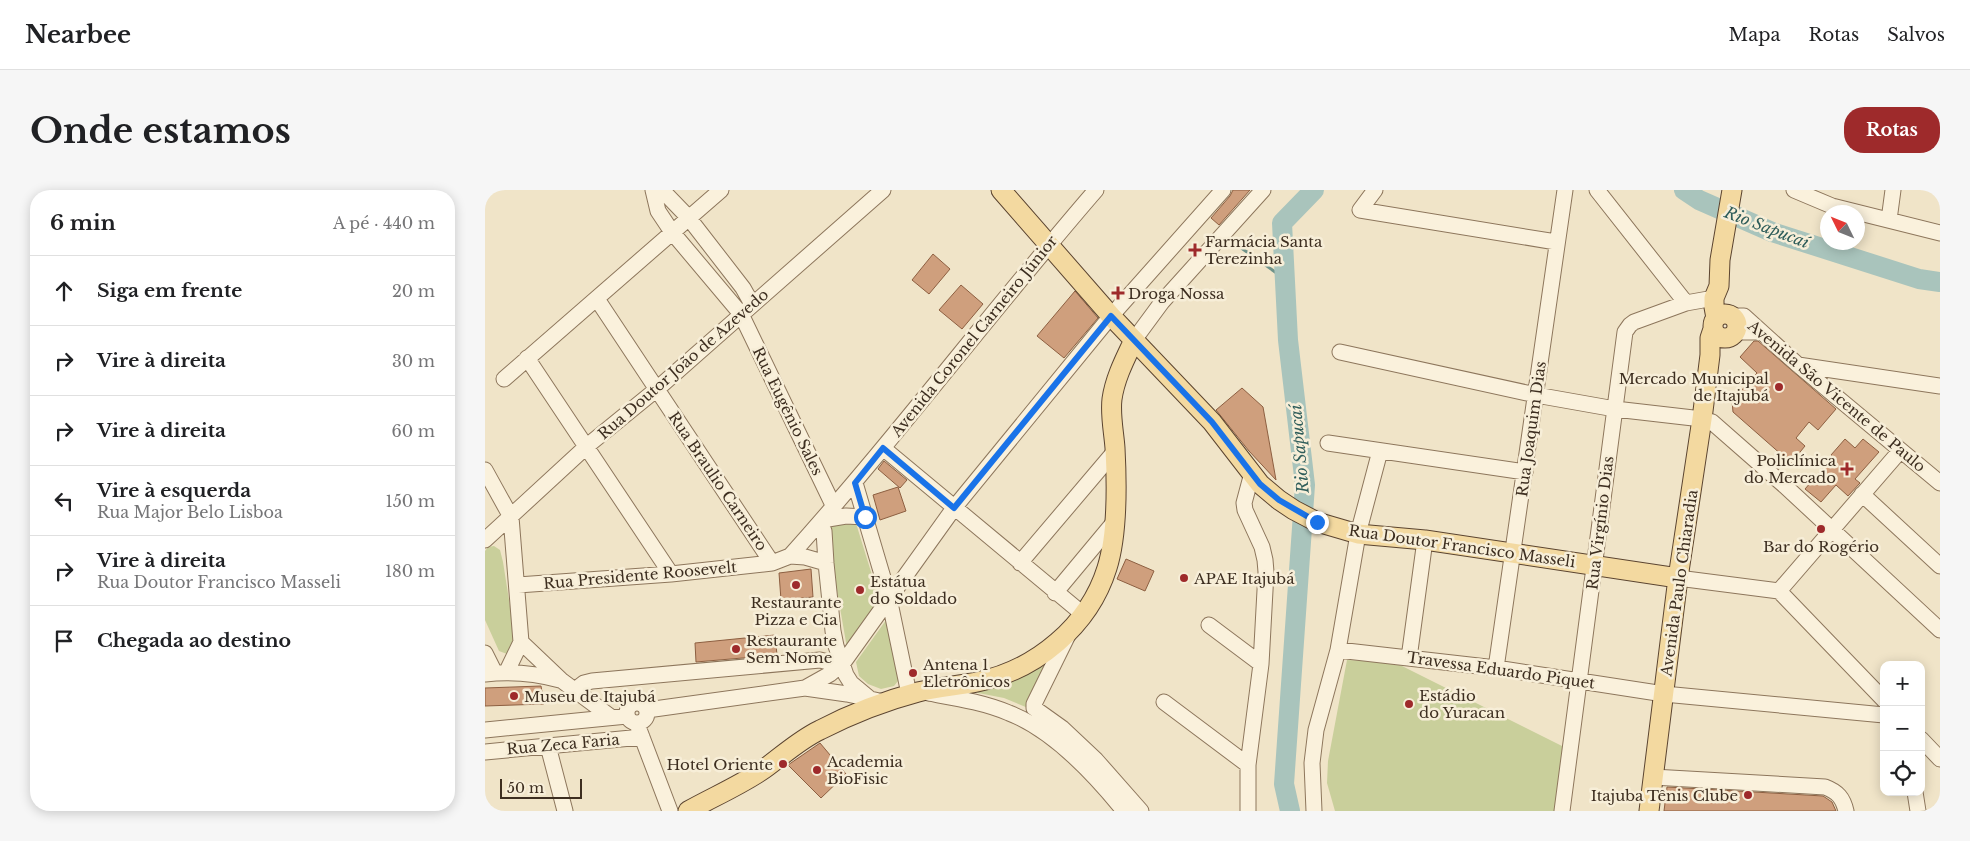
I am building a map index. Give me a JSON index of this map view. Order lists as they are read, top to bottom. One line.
{"streets":{"main road":["Rua Doutor Francisco Masseli","Avenida Paulo Chiaradia"],"street":["Avenida Coronel Carneiro Júnior","Rua Doutor João de Azevedo","Avenida São Vicente de Paulo","Rua Eugênio Sales","Rua Joaquim Dias","Rua Braulio Carneiro","Rua Virgínio Dias","Rua Presidente Roosevelt","Travessa Eduardo Piquet","Rua Zeca Faria"]},"crossings":[["Avenida Coronel Carneiro Júnior","Rua Eugênio Sales"],["Avenida Coronel Carneiro Júnior","Rua Doutor Francisco Masseli"],["Avenida Coronel Carneiro Júnior","Rua Presidente Roosevelt"],["Rua Doutor João de Azevedo","Rua Eugênio Sales"],["Rua Doutor João de Azevedo","Rua Braulio Carneiro"],["Avenida São Vicente de Paulo","Avenida Paulo Chiaradia"],["Rua Joaquim Dias","Rua Doutor Francisco Masseli"],["Rua Joaquim Dias","Travessa Eduardo Piquet"],["Rua Braulio Carneiro","Rua Presidente Roosevelt"],["Rua Virgínio Dias","Rua Doutor Francisco Masseli"],["Rua Virgínio Dias","Travessa Eduardo Piquet"],["Rua Doutor Francisco Masseli","Avenida Paulo Chiaradia"],["Avenida Paulo Chiaradia","Travessa Eduardo Piquet"]],"water":["Rio Sapucaí"],"places":{"health":["Farmácia Santa Terezinha","Droga Nossa","Policlínica do Mercado"],"other":["Mercado Municipal de Itajubá","Bar do Rogério","APAE Itajubá","Restaurante Pizza e Cia","Estátua do Soldado","Restaurante Sem Nome","Antena 1 Eletrônicos","Museu de Itajubá","Estádio do Yuracan","Hotel Oriente","Academia BioFisic","Itajuba Tênis Clube"]},"scale_bar":"50 m","north":"top left","page":{"header":"Nearbee","nav":["Mapa","Rotas","Salvos"],"buttons":"Rotas","title":"Onde estamos","heading":["6 min","A pé · 440 m"],"list":[["Siga em frente","20 m"],["Vire à direita","30 m"],["Vire à direita","60 m"],["Vire à esquerda","Rua Major Belo Lisboa","150 m"],["Vire à direita","Rua Doutor Francisco Masseli","180 m"],"Chegada ao destino"],"map_buttons":["+","−"],"scale":"50 m"}}
